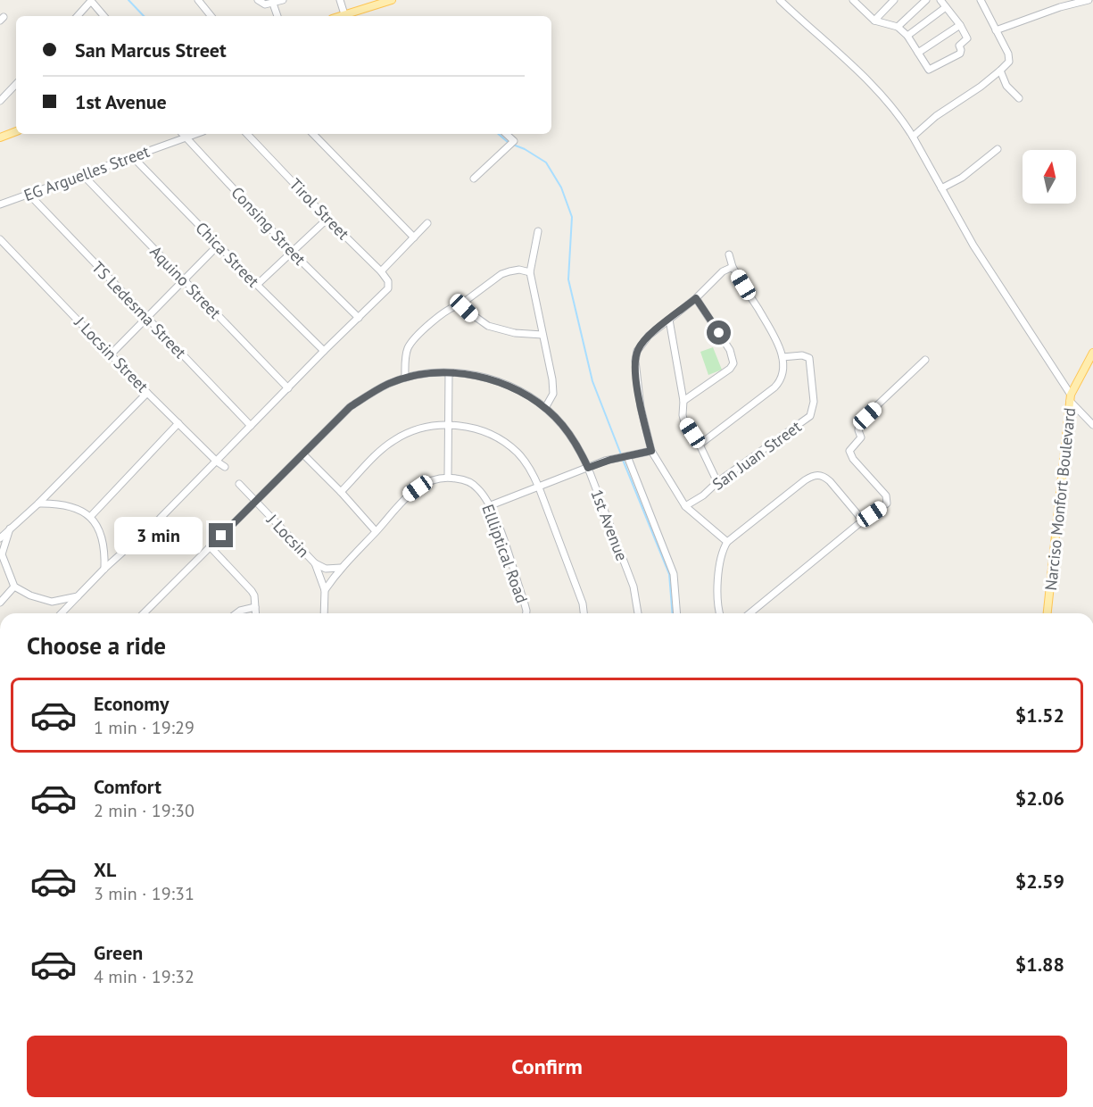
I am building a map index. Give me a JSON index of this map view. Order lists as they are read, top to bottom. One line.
{"streets":{"main road":["Narciso Monfort Boulevard"],"street":["EG Arguelles Street","Tirol Street","Consing Street","Chica Street","Aquino Street","TS Ledesma Street","J Locsin Street","San Juan Street","1st Avenue","J Locsin","Ellliptical Road"]},"crossings":[["EG Arguelles Street","Consing Street"],["EG Arguelles Street","Chica Street"],["EG Arguelles Street","Aquino Street"],["EG Arguelles Street","TS Ledesma Street"],["Tirol Street","Consing Street"],["1st Avenue","J Locsin"]],"north":"top","page":{"banner":["San Marcus Street","1st Avenue"],"bubble":"3 min","heading":"Choose a ride","list":[{"name":"Economy","note":"1 min · 19:29","value":"$1.52"},{"name":"Comfort","note":"2 min · 19:30","value":"$2.06"},{"name":"XL","note":"3 min · 19:31","value":"$2.59"},{"name":"Green","note":"4 min · 19:32","value":"$1.88"}],"buttons":"Confirm"}}
